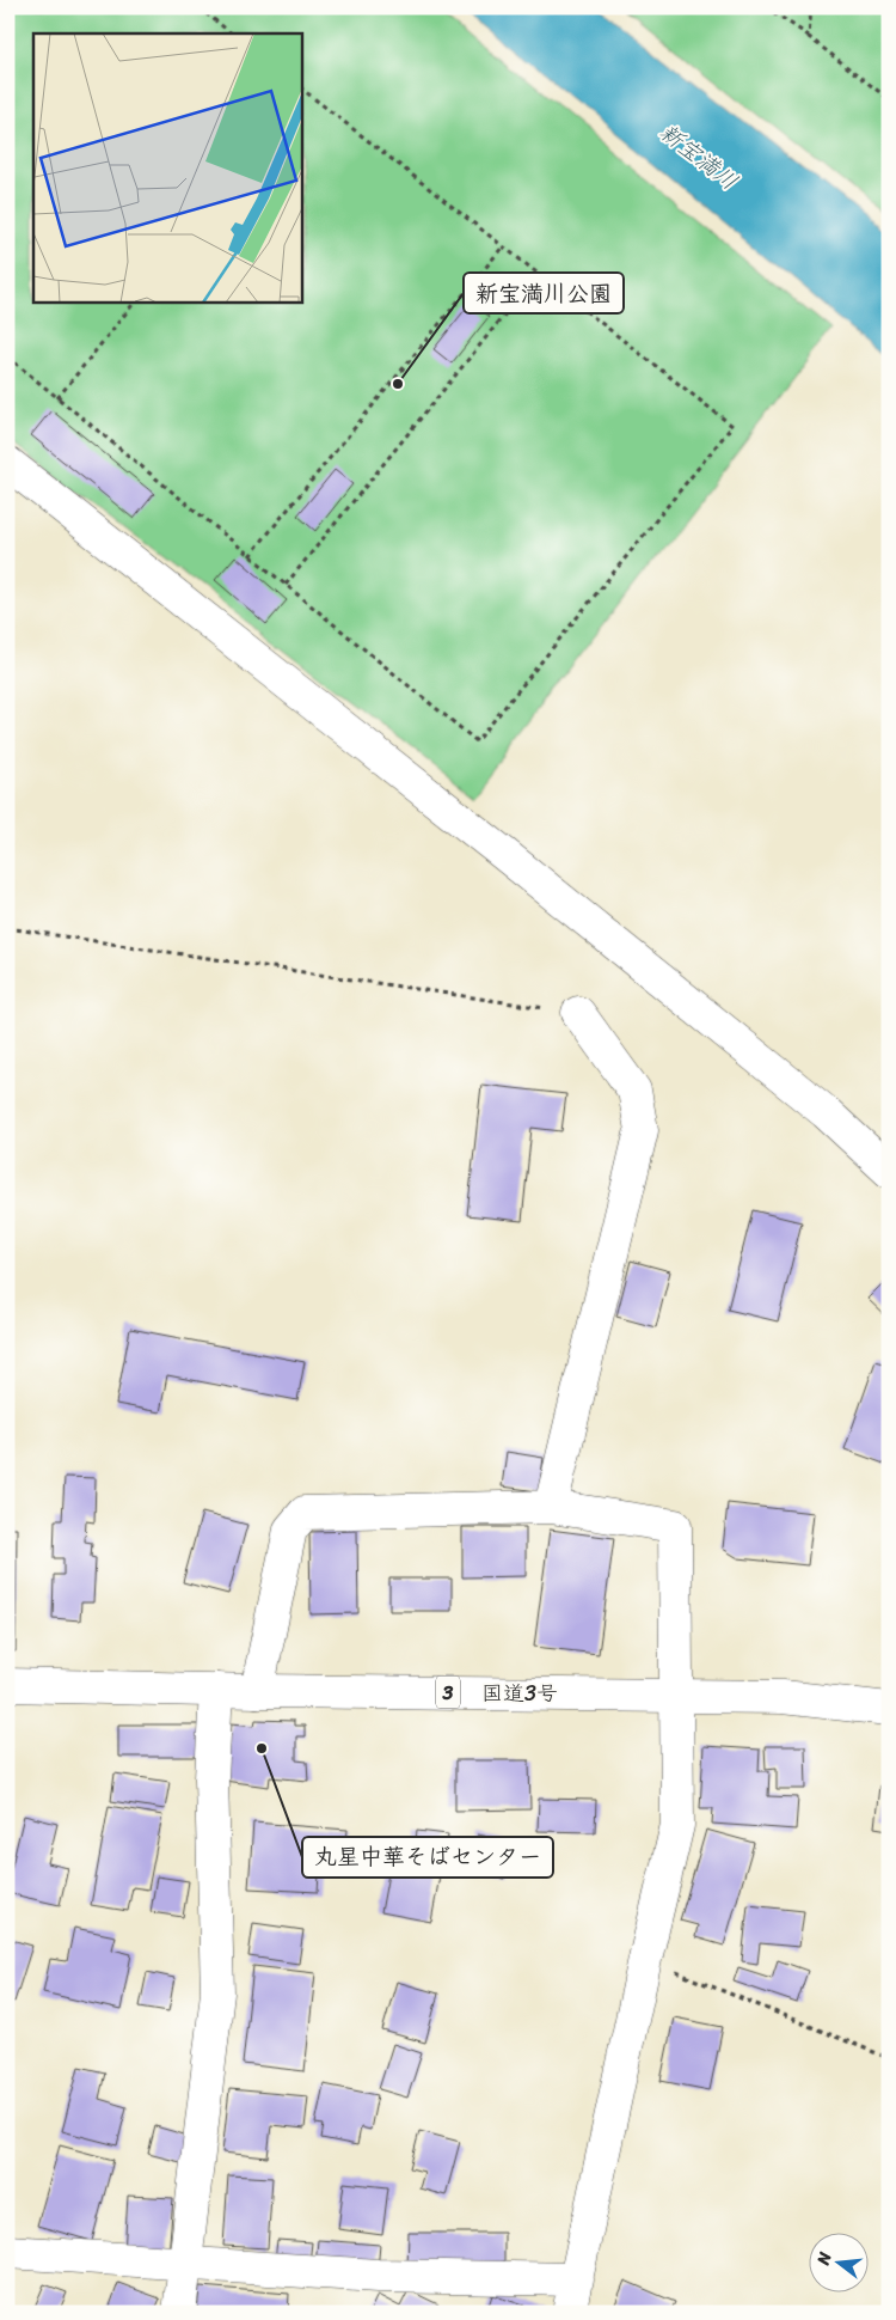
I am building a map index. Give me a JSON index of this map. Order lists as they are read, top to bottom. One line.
{"streets":{"main road":["3","国道3号"]},"water":["新宝満川"],"places":["新宝満川公園","丸星中華そばセンター"],"north":"left"}
